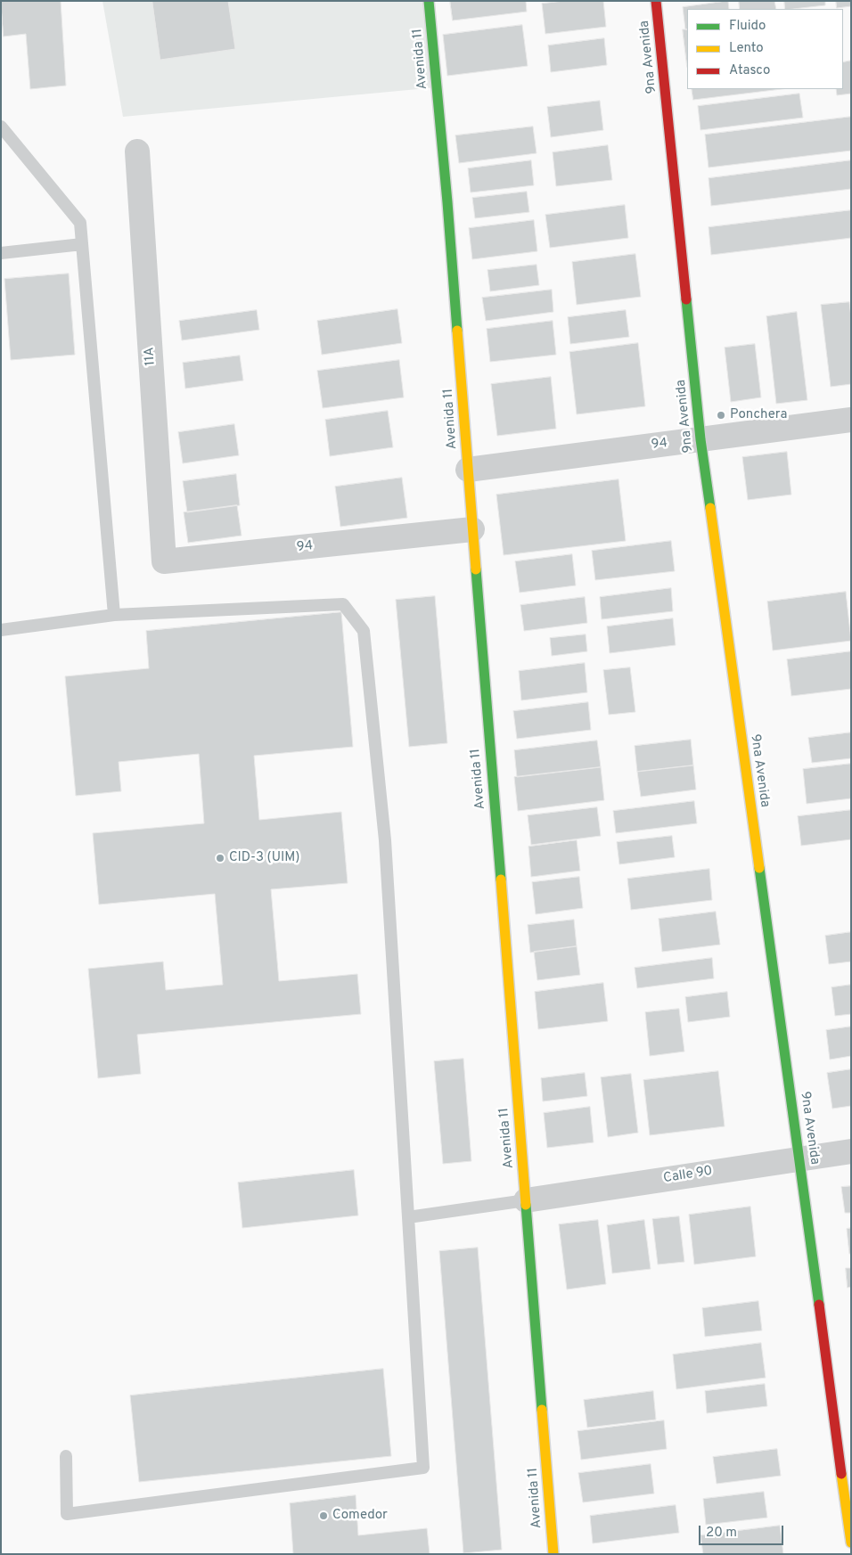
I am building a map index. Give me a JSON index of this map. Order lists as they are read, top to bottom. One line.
{"streets":{"street":["9na Avenida","Avenida 11","11A","94","Calle 90"]},"crossings":[["9na Avenida","94"],["9na Avenida","Calle 90"],["Avenida 11","94"],["Avenida 11","Calle 90"],["11A","94"]],"places":["Ponchera","CID-3 (UIM)","Comedor"],"legend":["Fluido","Lento","Atasco"],"scale_bar":"20 m"}
